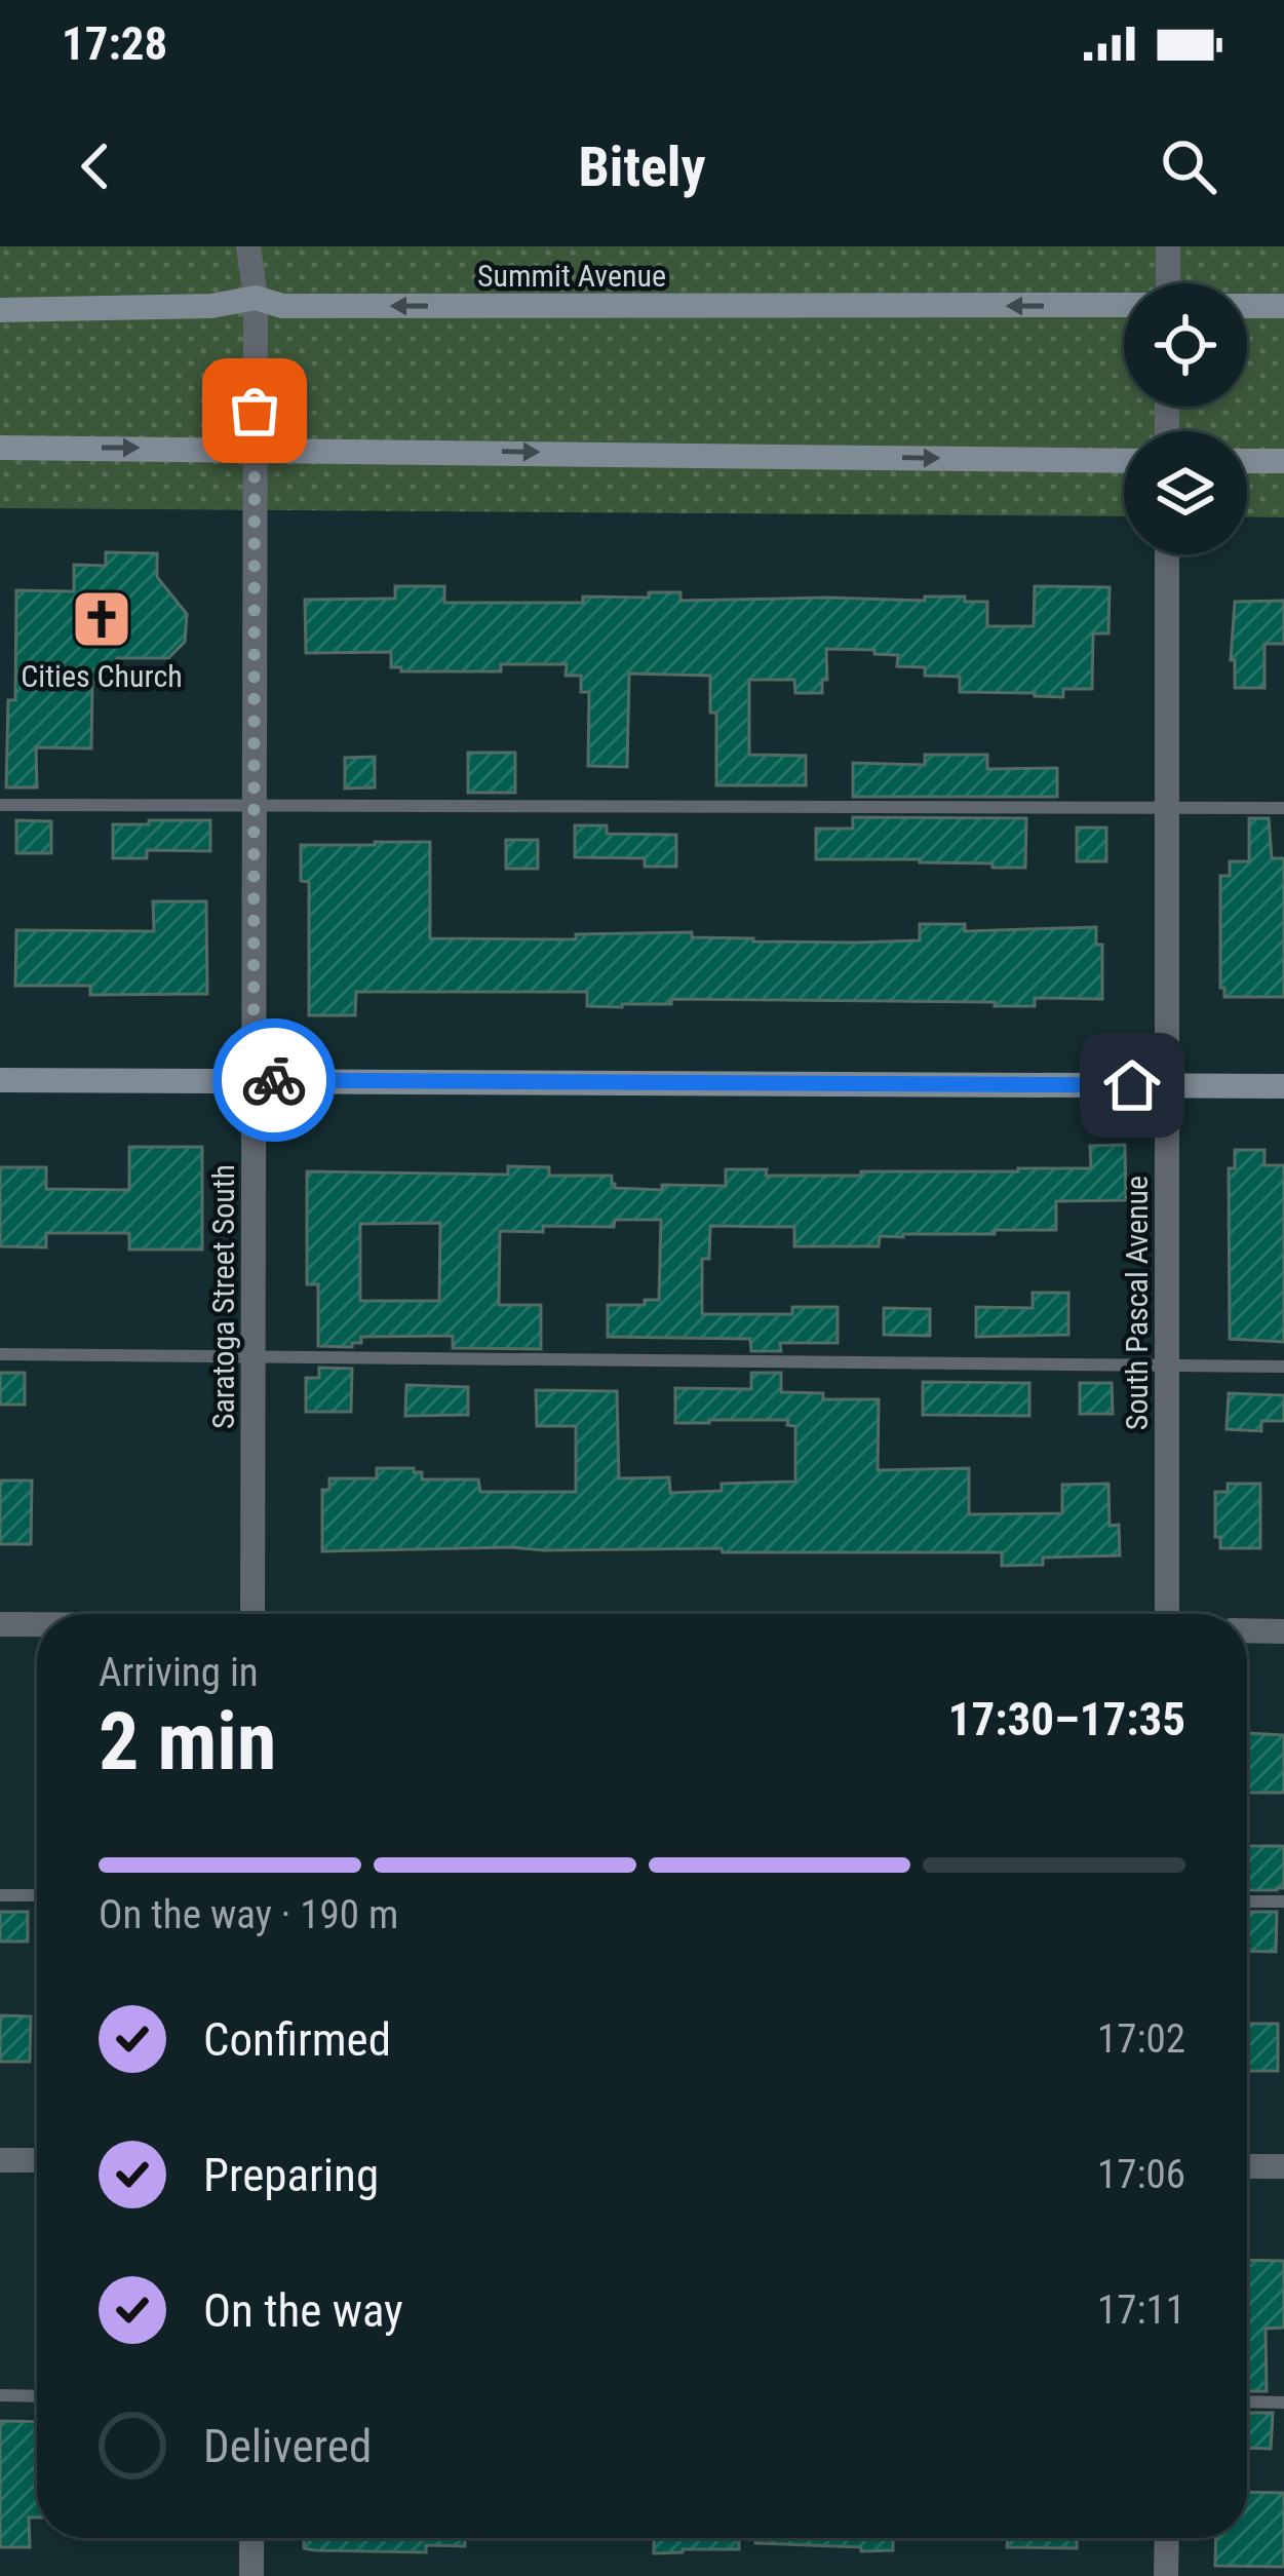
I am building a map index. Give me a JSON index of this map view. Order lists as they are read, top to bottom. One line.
{"streets":{"street":["Summit Avenue","Saratoga Street South","South Pascal Avenue"]},"crossings":[["Summit Avenue","Saratoga Street South"]],"places":{"church":["Cities Church"]},"page":{"status":"17:28","header":"Bitely","heading":["2 min","Arriving in","17:30–17:35"],"bar":"On the way · 190 m","list":[["Confirmed","17:02"],["Preparing","17:06"],["On the way","17:11"],"Delivered"]}}
